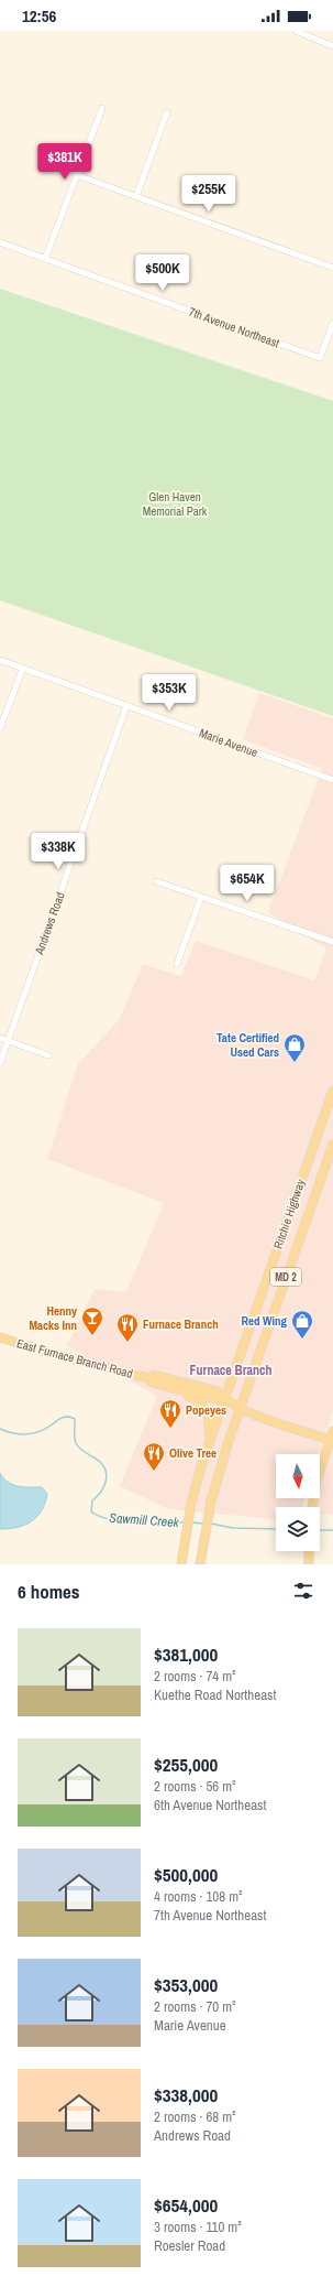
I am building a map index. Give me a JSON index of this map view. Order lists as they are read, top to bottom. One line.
{"streets":{"main road":["Ritchie Highway","MD 2","East Furnace Branch Road"],"street":["7th Avenue Northeast","Marie Avenue","Andrews Road"]},"crossings":[["Marie Avenue","Andrews Road"],["Ritchie Highway","East Furnace Branch Road"]],"districts":["Furnace Branch"],"water":["Sawmill Creek"],"parks":["Glen Haven Memorial Park"],"places":{"shop":["Tate Certified Used Cars","Red Wing"],"bar":["Henny Macks Inn"],"restaurant":["Furnace Branch","Popeyes","Olive Tree"]},"north":"bottom","page":{"status":"12:56","price":["$381K","$255K","$500K","$353K","$338K","$654K"],"heading":"6 homes","list":[{"name":"$381,000","note":"2 rooms · 74 m² · Kuethe Road Northeast"},{"name":"$255,000","note":"2 rooms · 56 m² · 6th Avenue Northeast"},{"name":"$500,000","note":"4 rooms · 108 m² · 7th Avenue Northeast"},{"name":"$353,000","note":"2 rooms · 70 m² · Marie Avenue"},{"name":"$338,000","note":"2 rooms · 68 m² · Andrews Road"},{"name":"$654,000","note":"3 rooms · 110 m² · Roesler Road"}]}}
